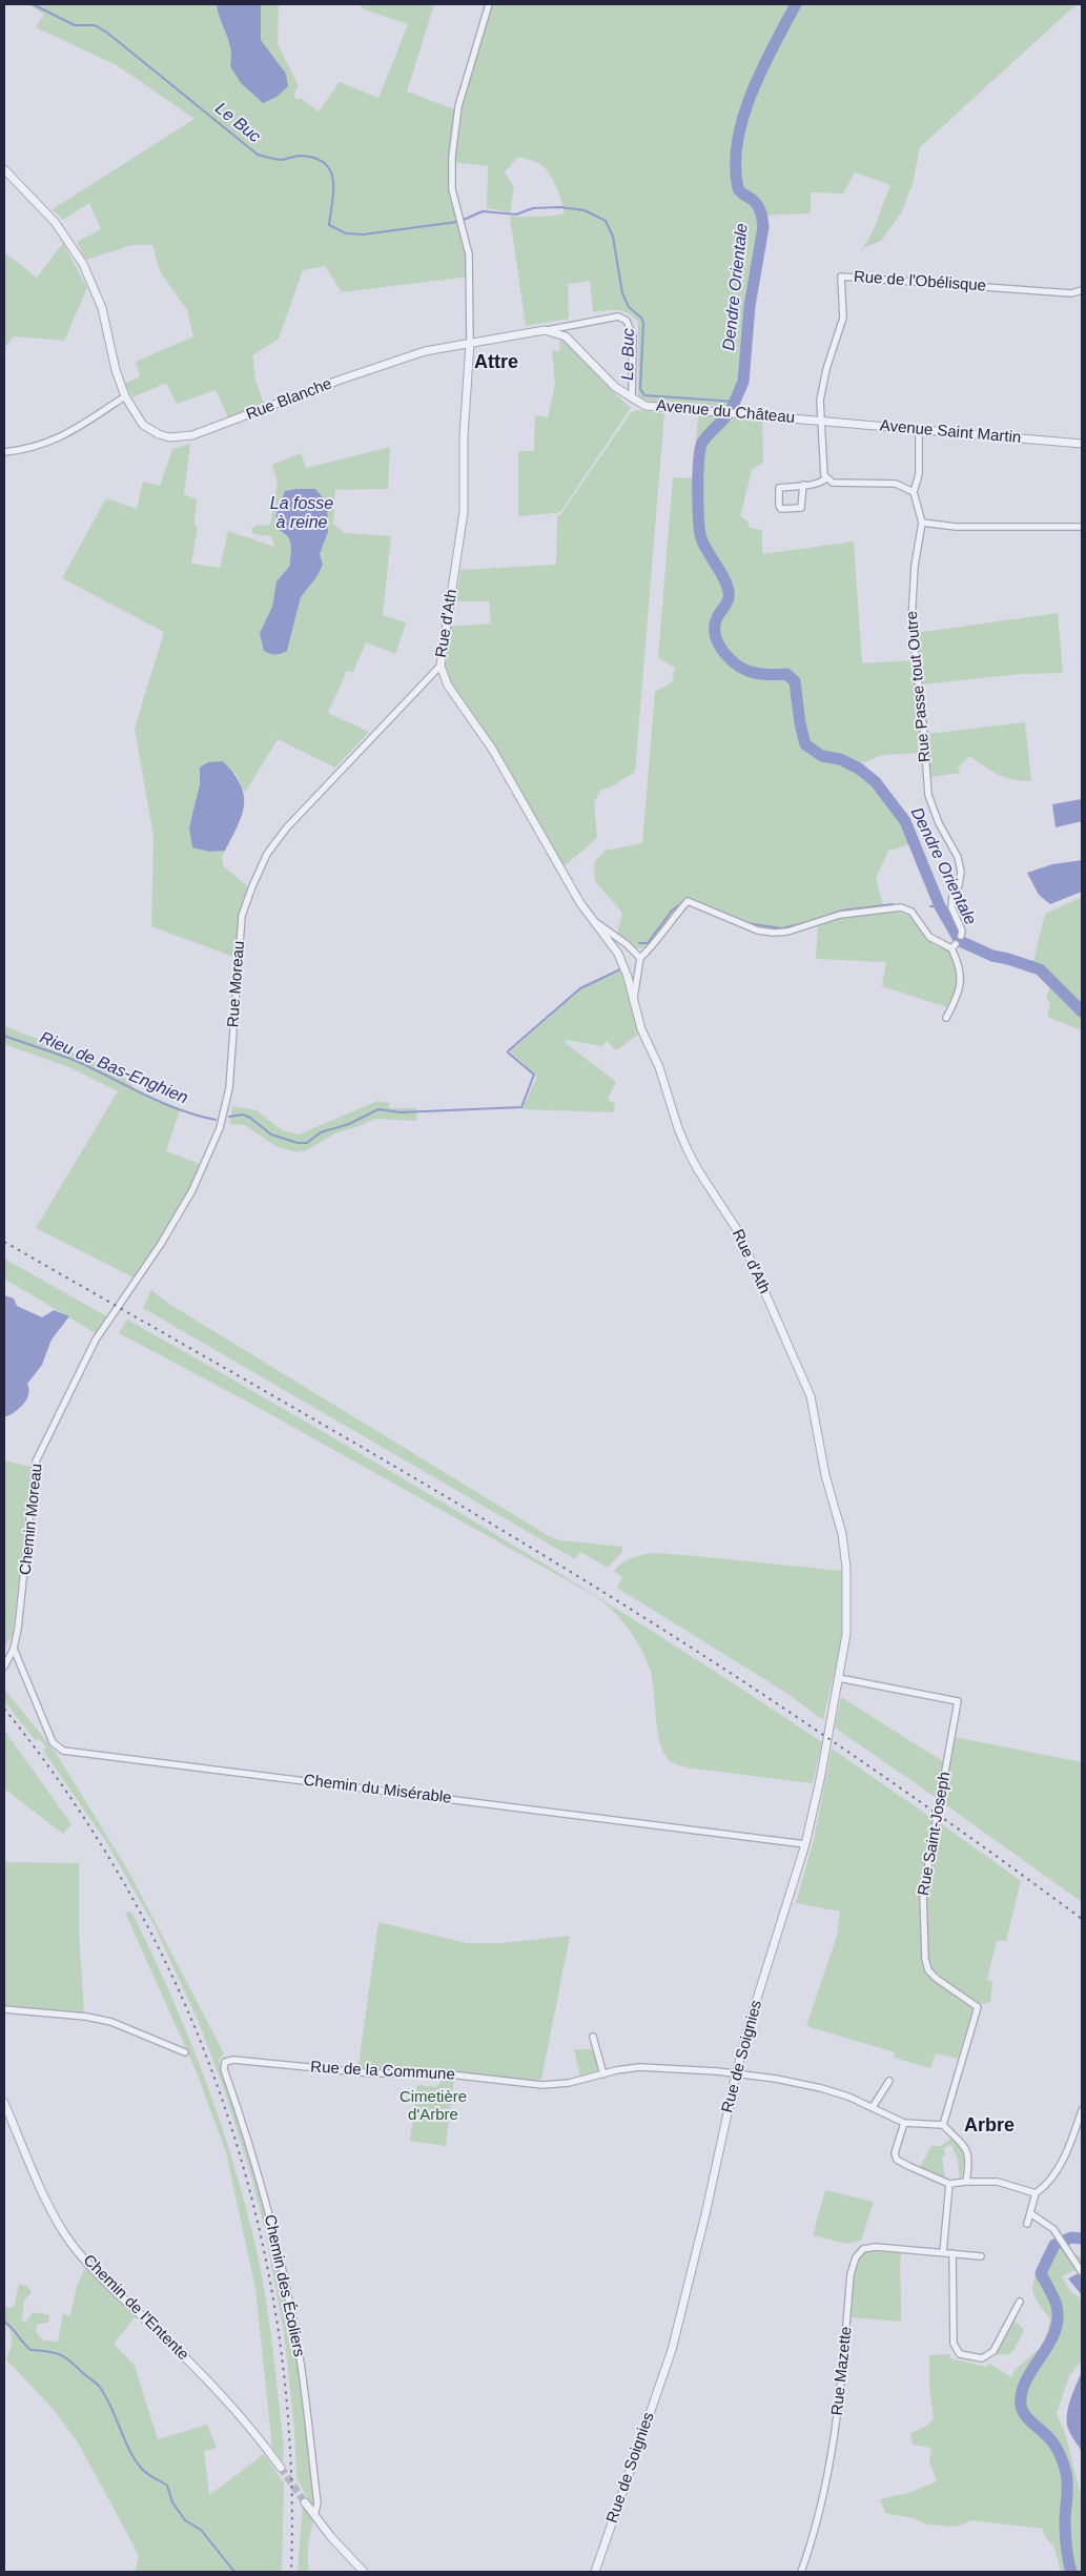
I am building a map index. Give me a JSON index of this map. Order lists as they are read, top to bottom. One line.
{"streets":{"street":["Rue de l'Obélisque","Rue Blanche","Avenue du Château","Avenue Saint Martin","Rue d'Ath","Rue Passe tout Outre","Rue Moreau","Chemin Moreau","Chemin du Misérable","Rue Saint-Joseph","Rue de Soignies","Rue de la Commune","Chemin des Écoliers","Chemin de l'Entente","Rue Mazette"]},"crossings":[["Rue de l'Obélisque","Avenue du Château"],["Rue de l'Obélisque","Avenue Saint Martin"],["Rue Blanche","Rue d'Ath"],["Avenue du Château","Avenue Saint Martin"],["Avenue Saint Martin","Rue Passe tout Outre"],["Rue d'Ath","Rue Moreau"],["Rue d'Ath","Rue de Soignies"],["Rue Moreau","Chemin Moreau"],["Chemin Moreau","Chemin du Misérable"],["Chemin du Misérable","Rue de Soignies"],["Rue Saint-Joseph","Rue de Soignies"],["Rue de Soignies","Rue de la Commune"],["Rue de la Commune","Chemin des Écoliers"]],"districts":["Attre","Arbre"],"water":["Le Buc","Dendre Orientale","La fosse à reine","Rieu de Bas-Enghien"],"parks":["Cimetière d'Arbre"]}
